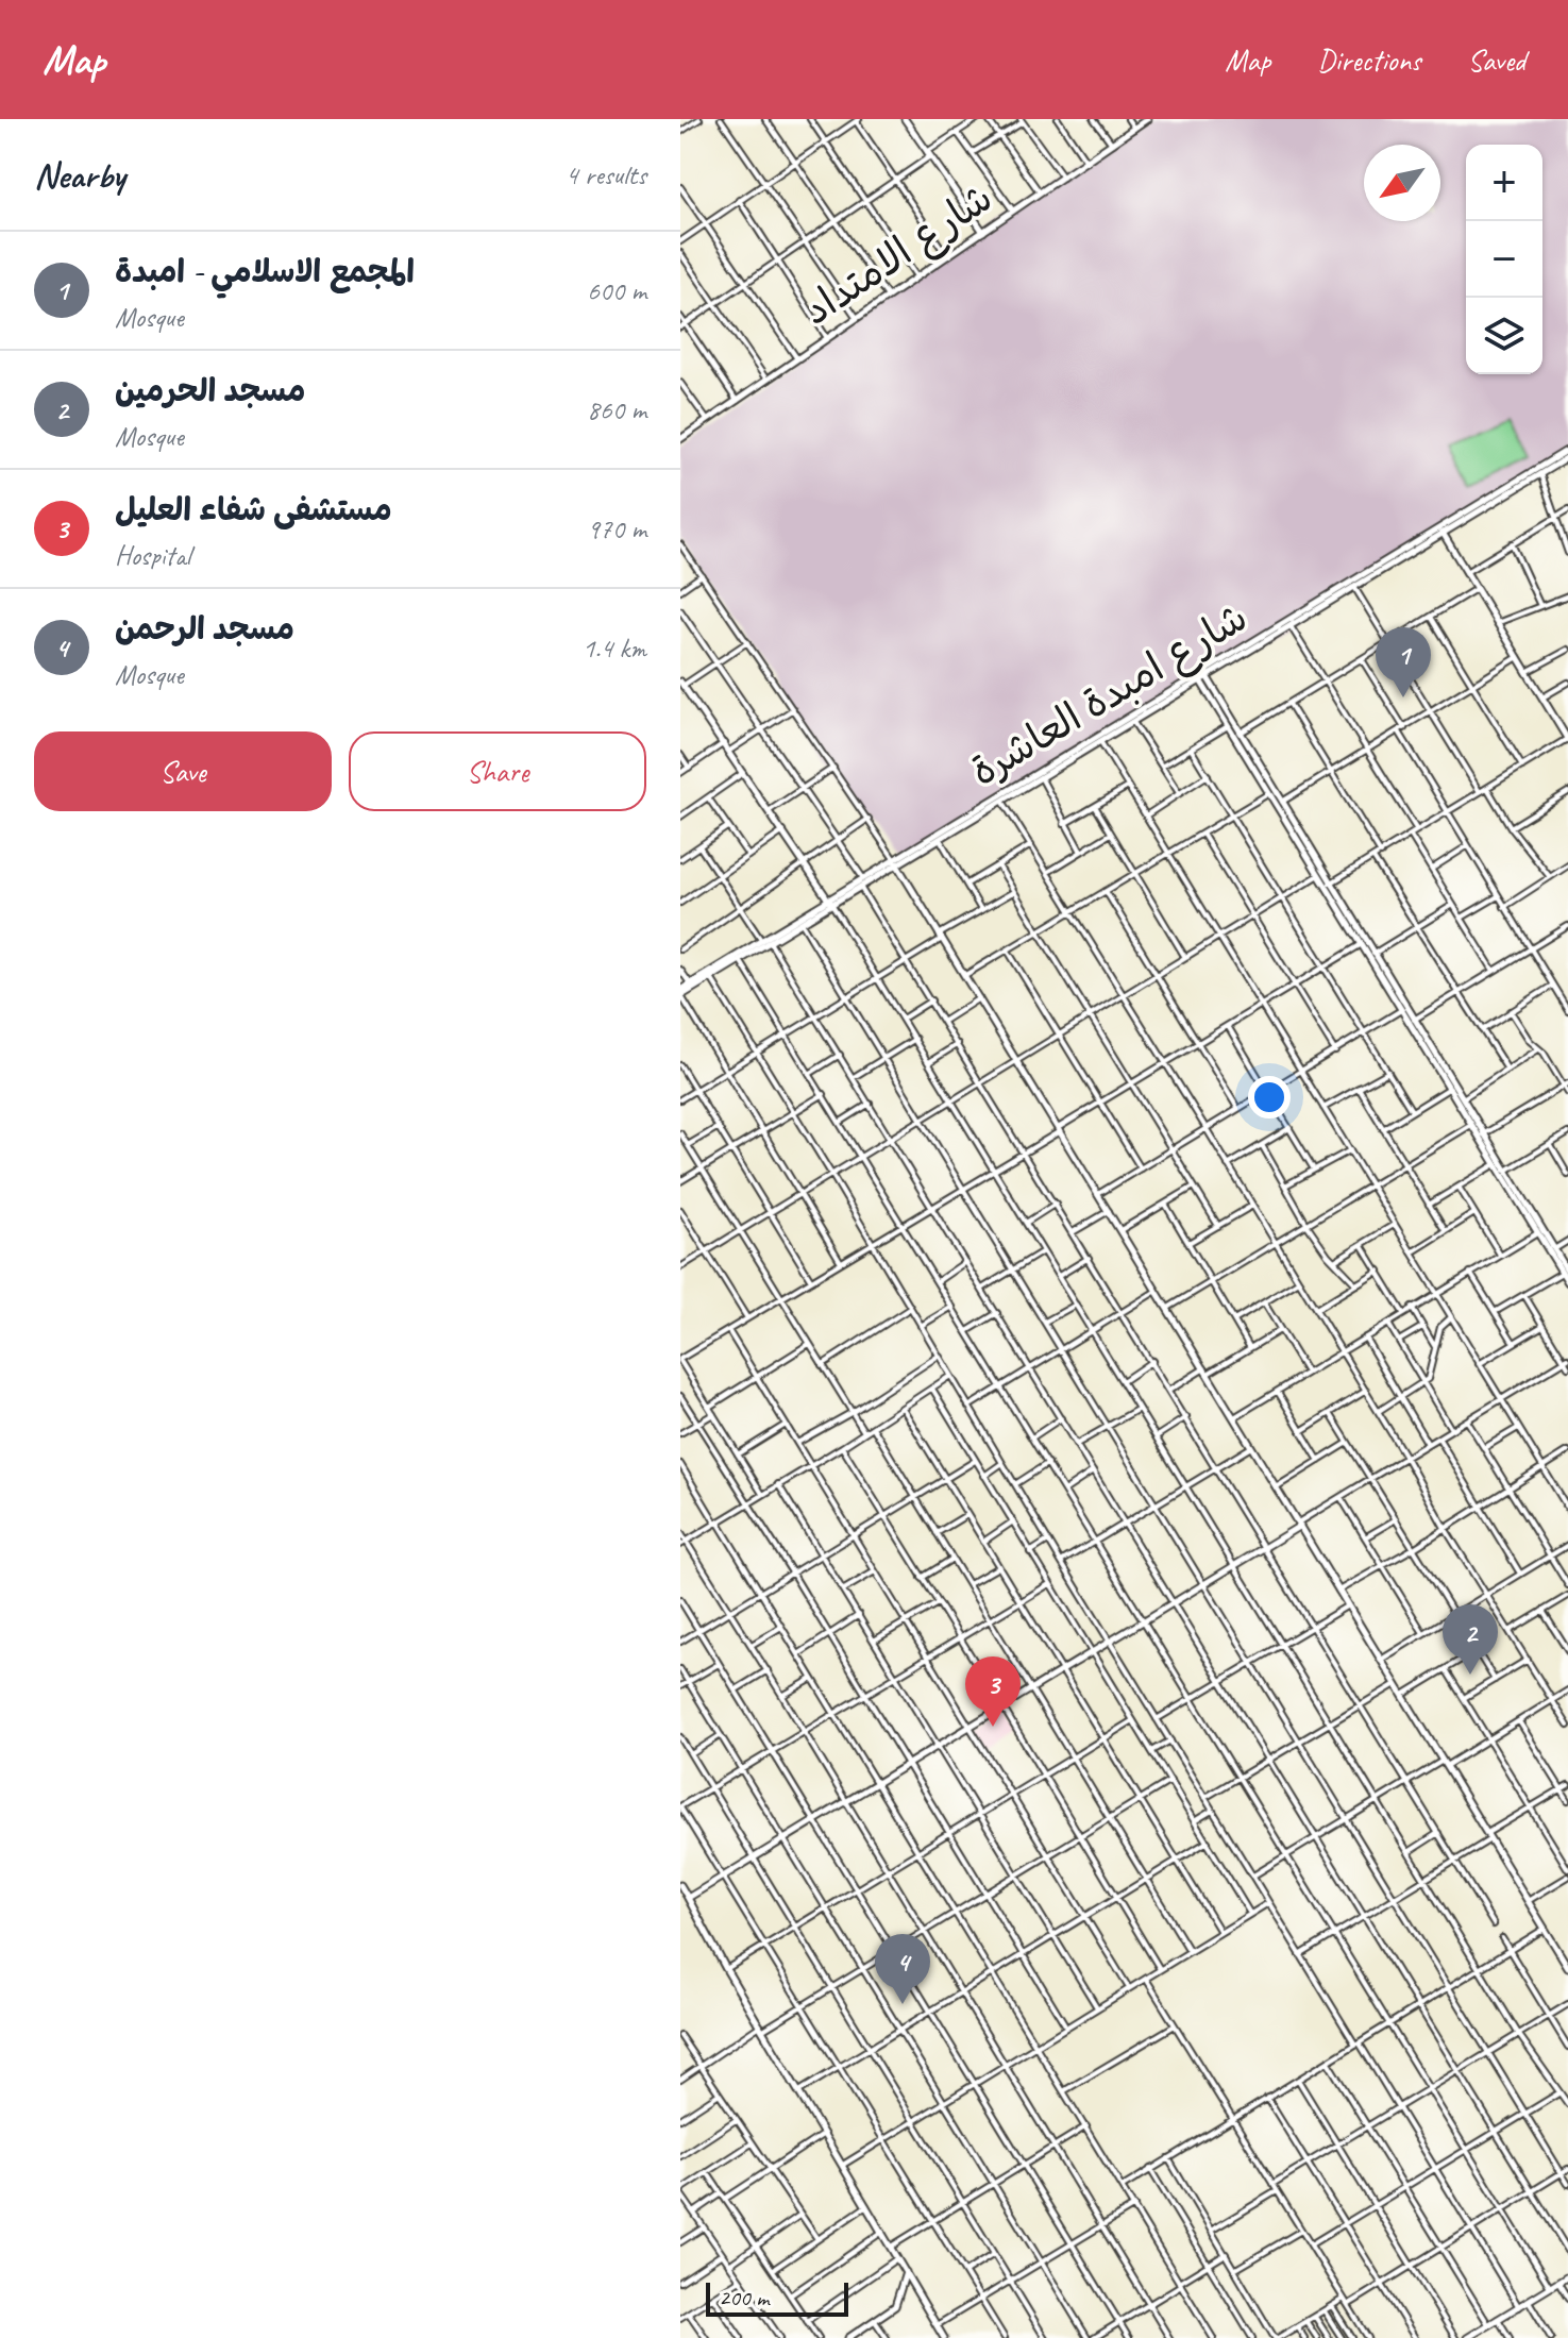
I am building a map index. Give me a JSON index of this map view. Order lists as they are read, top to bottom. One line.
{"streets":{"street":["شارع الامتداد","شارع امبدة العاشرة"]},"scale_bar":"200 m","north":"bottom left","page":{"header":"Map","nav":["Map","Directions","Saved"],"heading":["Nearby","4 results"],"map_buttons":["+","−"],"list":[{"mark":"1","name":"المجمع الاسلامي - امبدة","note":"Mosque","value":"600 m"},{"mark":"2","name":"مسجد الحرمين","note":"Mosque","value":"860 m"},{"mark":"3","name":"مستشفى شفاء العليل","note":"Hospital","value":"970 m"},{"mark":"4","name":"مسجد الرحمن","note":"Mosque","value":"1.4 km"}],"pins":["1","2","3","4"],"buttons":["Save","Share"],"scale":"200 m"}}
